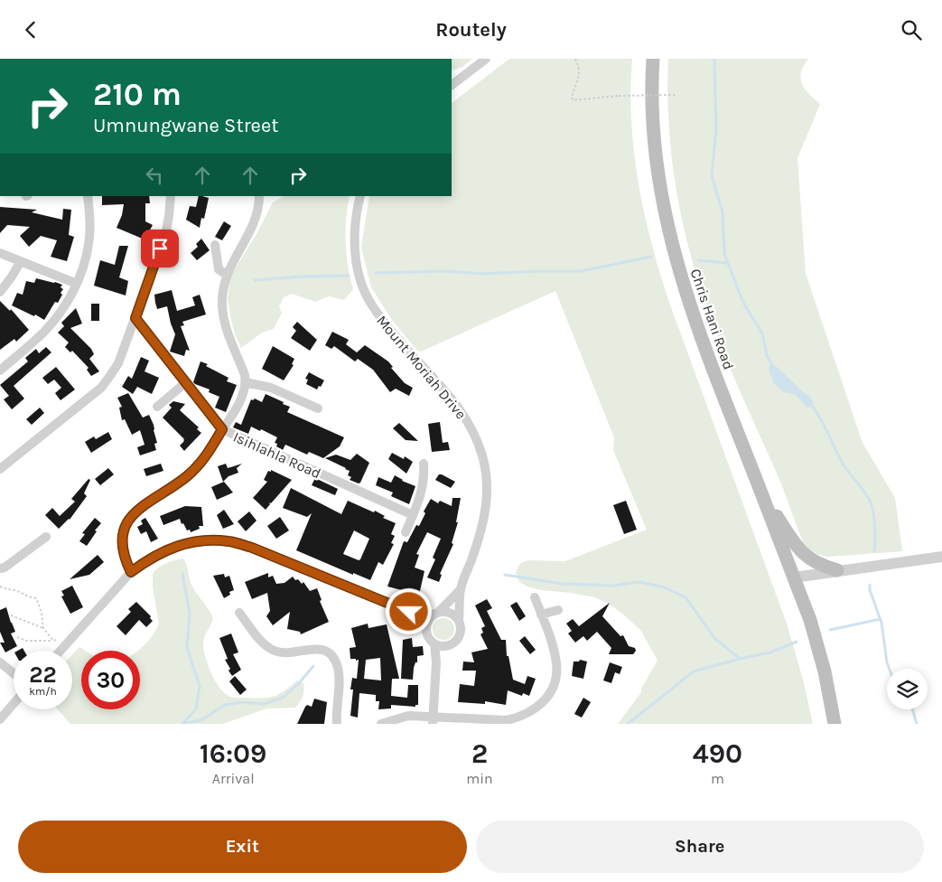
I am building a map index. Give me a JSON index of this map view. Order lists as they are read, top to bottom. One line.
{"streets":{"main road":["Chris Hani Road"],"street":["Mount Moriah Drive","Isihlahla Road"]},"page":{"header":"Routely","turn":["210 m","Umnungwane Street"],"speed":"22 km/h","limit":"30","eta":["16:09","Arrival","2","min","490","m"],"buttons":["Exit","Share"]}}
